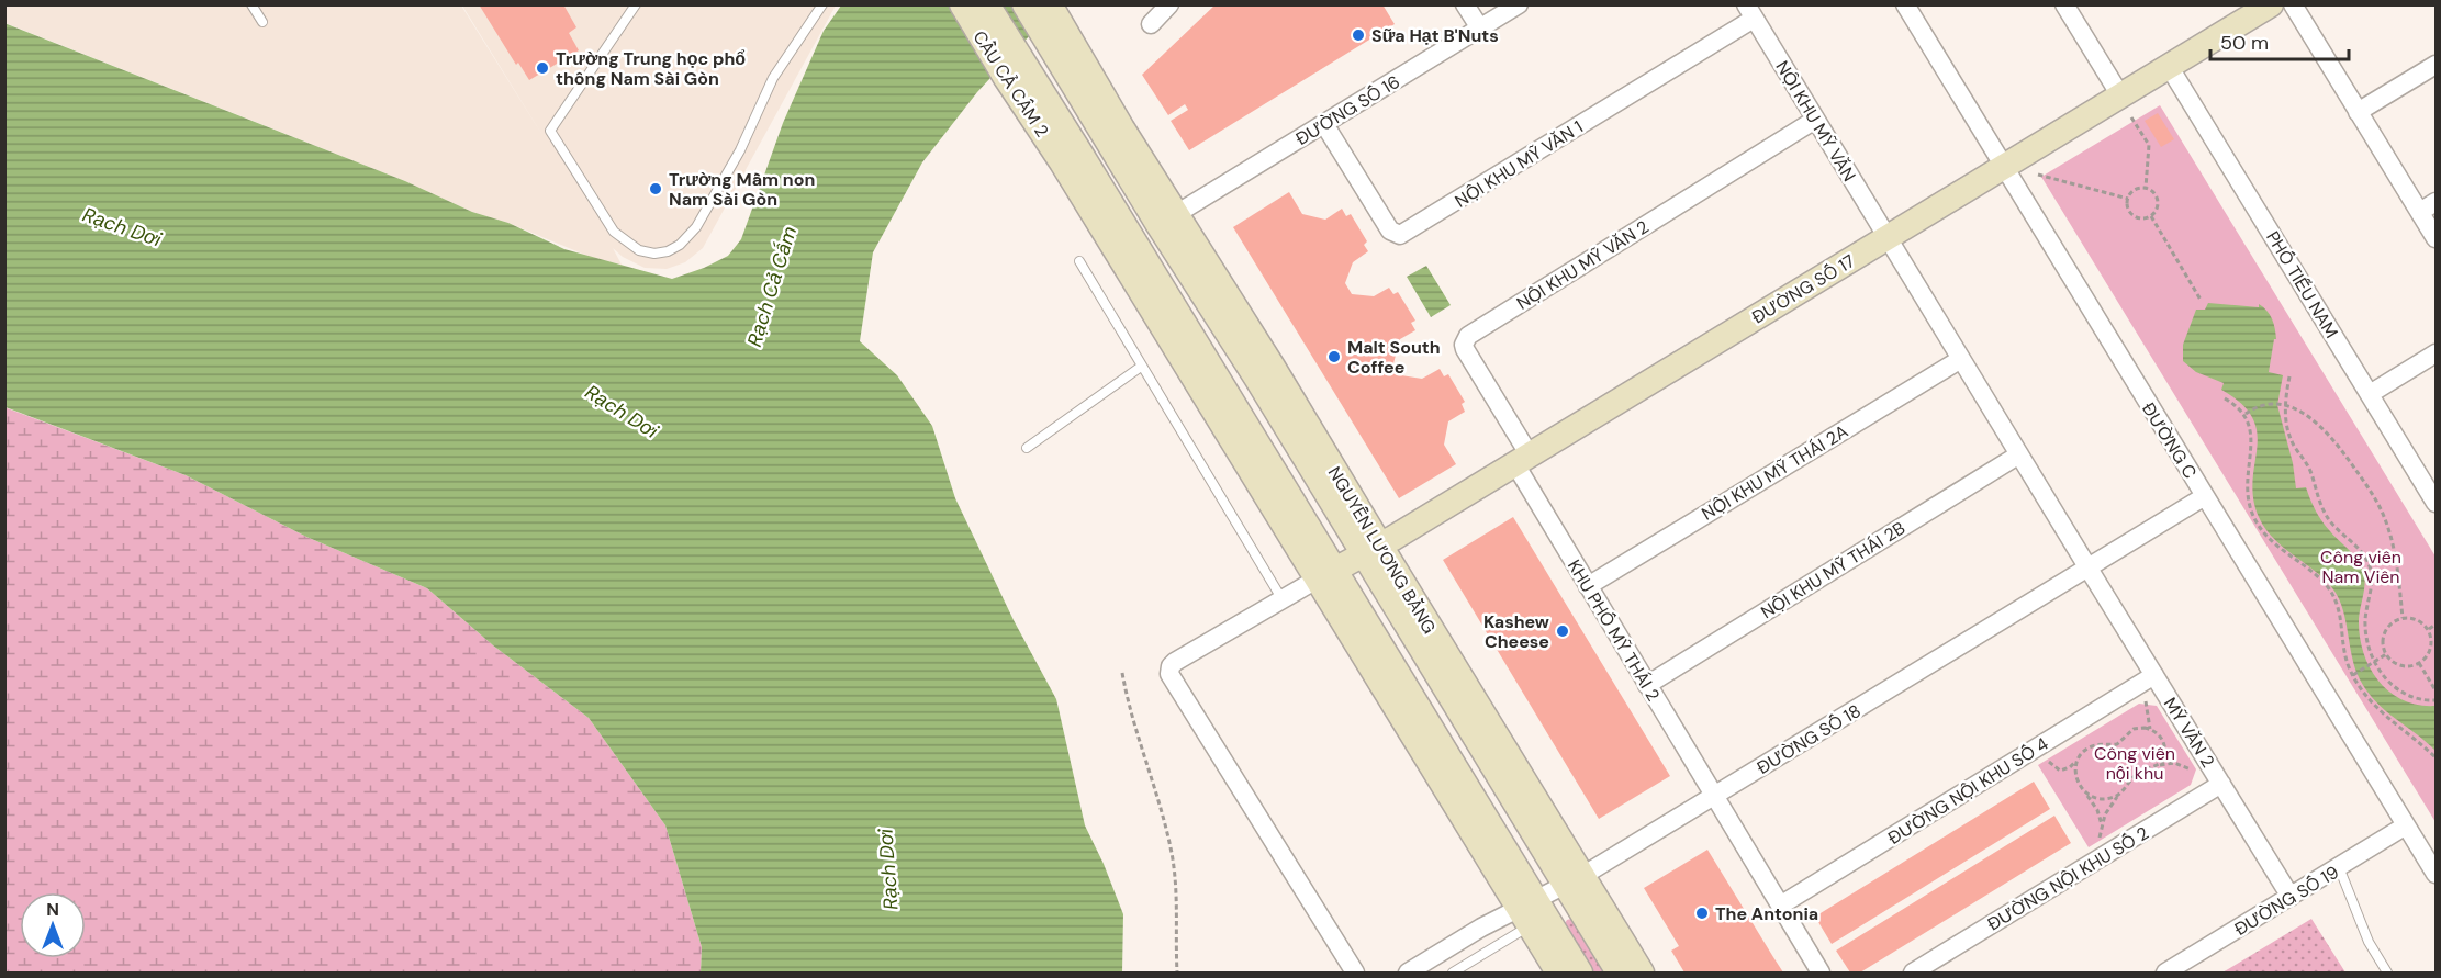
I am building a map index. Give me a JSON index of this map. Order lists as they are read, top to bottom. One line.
{"streets":{"main road":["CẦU CẢ CẤM 2","ĐƯỜNG SỐ 17","NGUYỄN LƯƠNG BẰNG"],"street":["ĐƯỜNG SỐ 16","NỘI KHU MỸ VĂN","NỘI KHU MỸ VĂN 1","NỘI KHU MỸ VĂN 2","PHỐ TIỂU NAM","ĐƯỜNG C","NỘI KHU MỸ THÁI 2A","NỘI KHU MỸ THÁI 2B","KHU PHỐ MỸ THÁI 2","MỸ VĂN 2","ĐƯỜNG SỐ 18","ĐƯỜNG NỘI KHU SỐ 4","ĐƯỜNG NỘI KHU SỐ 2","ĐƯỜNG SỐ 19"]},"crossings":[["ĐƯỜNG SỐ 16","NỘI KHU MỸ VĂN 1"],["ĐƯỜNG SỐ 16","NGUYỄN LƯƠNG BẰNG"],["NỘI KHU MỸ VĂN","NỘI KHU MỸ VĂN 1"],["NỘI KHU MỸ VĂN","NỘI KHU MỸ VĂN 2"],["NỘI KHU MỸ VĂN","ĐƯỜNG SỐ 17"],["NỘI KHU MỸ VĂN 2","ĐƯỜNG SỐ 17"],["NỘI KHU MỸ VĂN 2","KHU PHỐ MỸ THÁI 2"],["PHỐ TIỂU NAM","ĐƯỜNG SỐ 17"],["ĐƯỜNG SỐ 17","ĐƯỜNG C"],["ĐƯỜNG SỐ 17","NGUYỄN LƯƠNG BẰNG"],["ĐƯỜNG SỐ 17","KHU PHỐ MỸ THÁI 2"],["ĐƯỜNG C","ĐƯỜNG SỐ 18"],["ĐƯỜNG C","ĐƯỜNG SỐ 19"],["NỘI KHU MỸ THÁI 2A","KHU PHỐ MỸ THÁI 2"],["NGUYỄN LƯƠNG BẰNG","ĐƯỜNG SỐ 18"],["NỘI KHU MỸ THÁI 2B","KHU PHỐ MỸ THÁI 2"],["KHU PHỐ MỸ THÁI 2","ĐƯỜNG SỐ 18"],["MỸ VĂN 2","ĐƯỜNG SỐ 18"],["MỸ VĂN 2","ĐƯỜNG NỘI KHU SỐ 4"],["MỸ VĂN 2","ĐƯỜNG NỘI KHU SỐ 2"],["MỸ VĂN 2","ĐƯỜNG SỐ 19"]],"water":["Rạch Dơi","Rạch Cả Cấm"],"parks":["Công viên Nam Viên","Công viên nội khu"],"places":["Sữa Hạt B'Nuts","Trường Trung học phổ thông Nam Sài Gòn","Trường Mầm non Nam Sài Gòn","Malt South Coffee","Kashew Cheese","The Antonia"],"scale_bar":"50 m","north":"top"}
